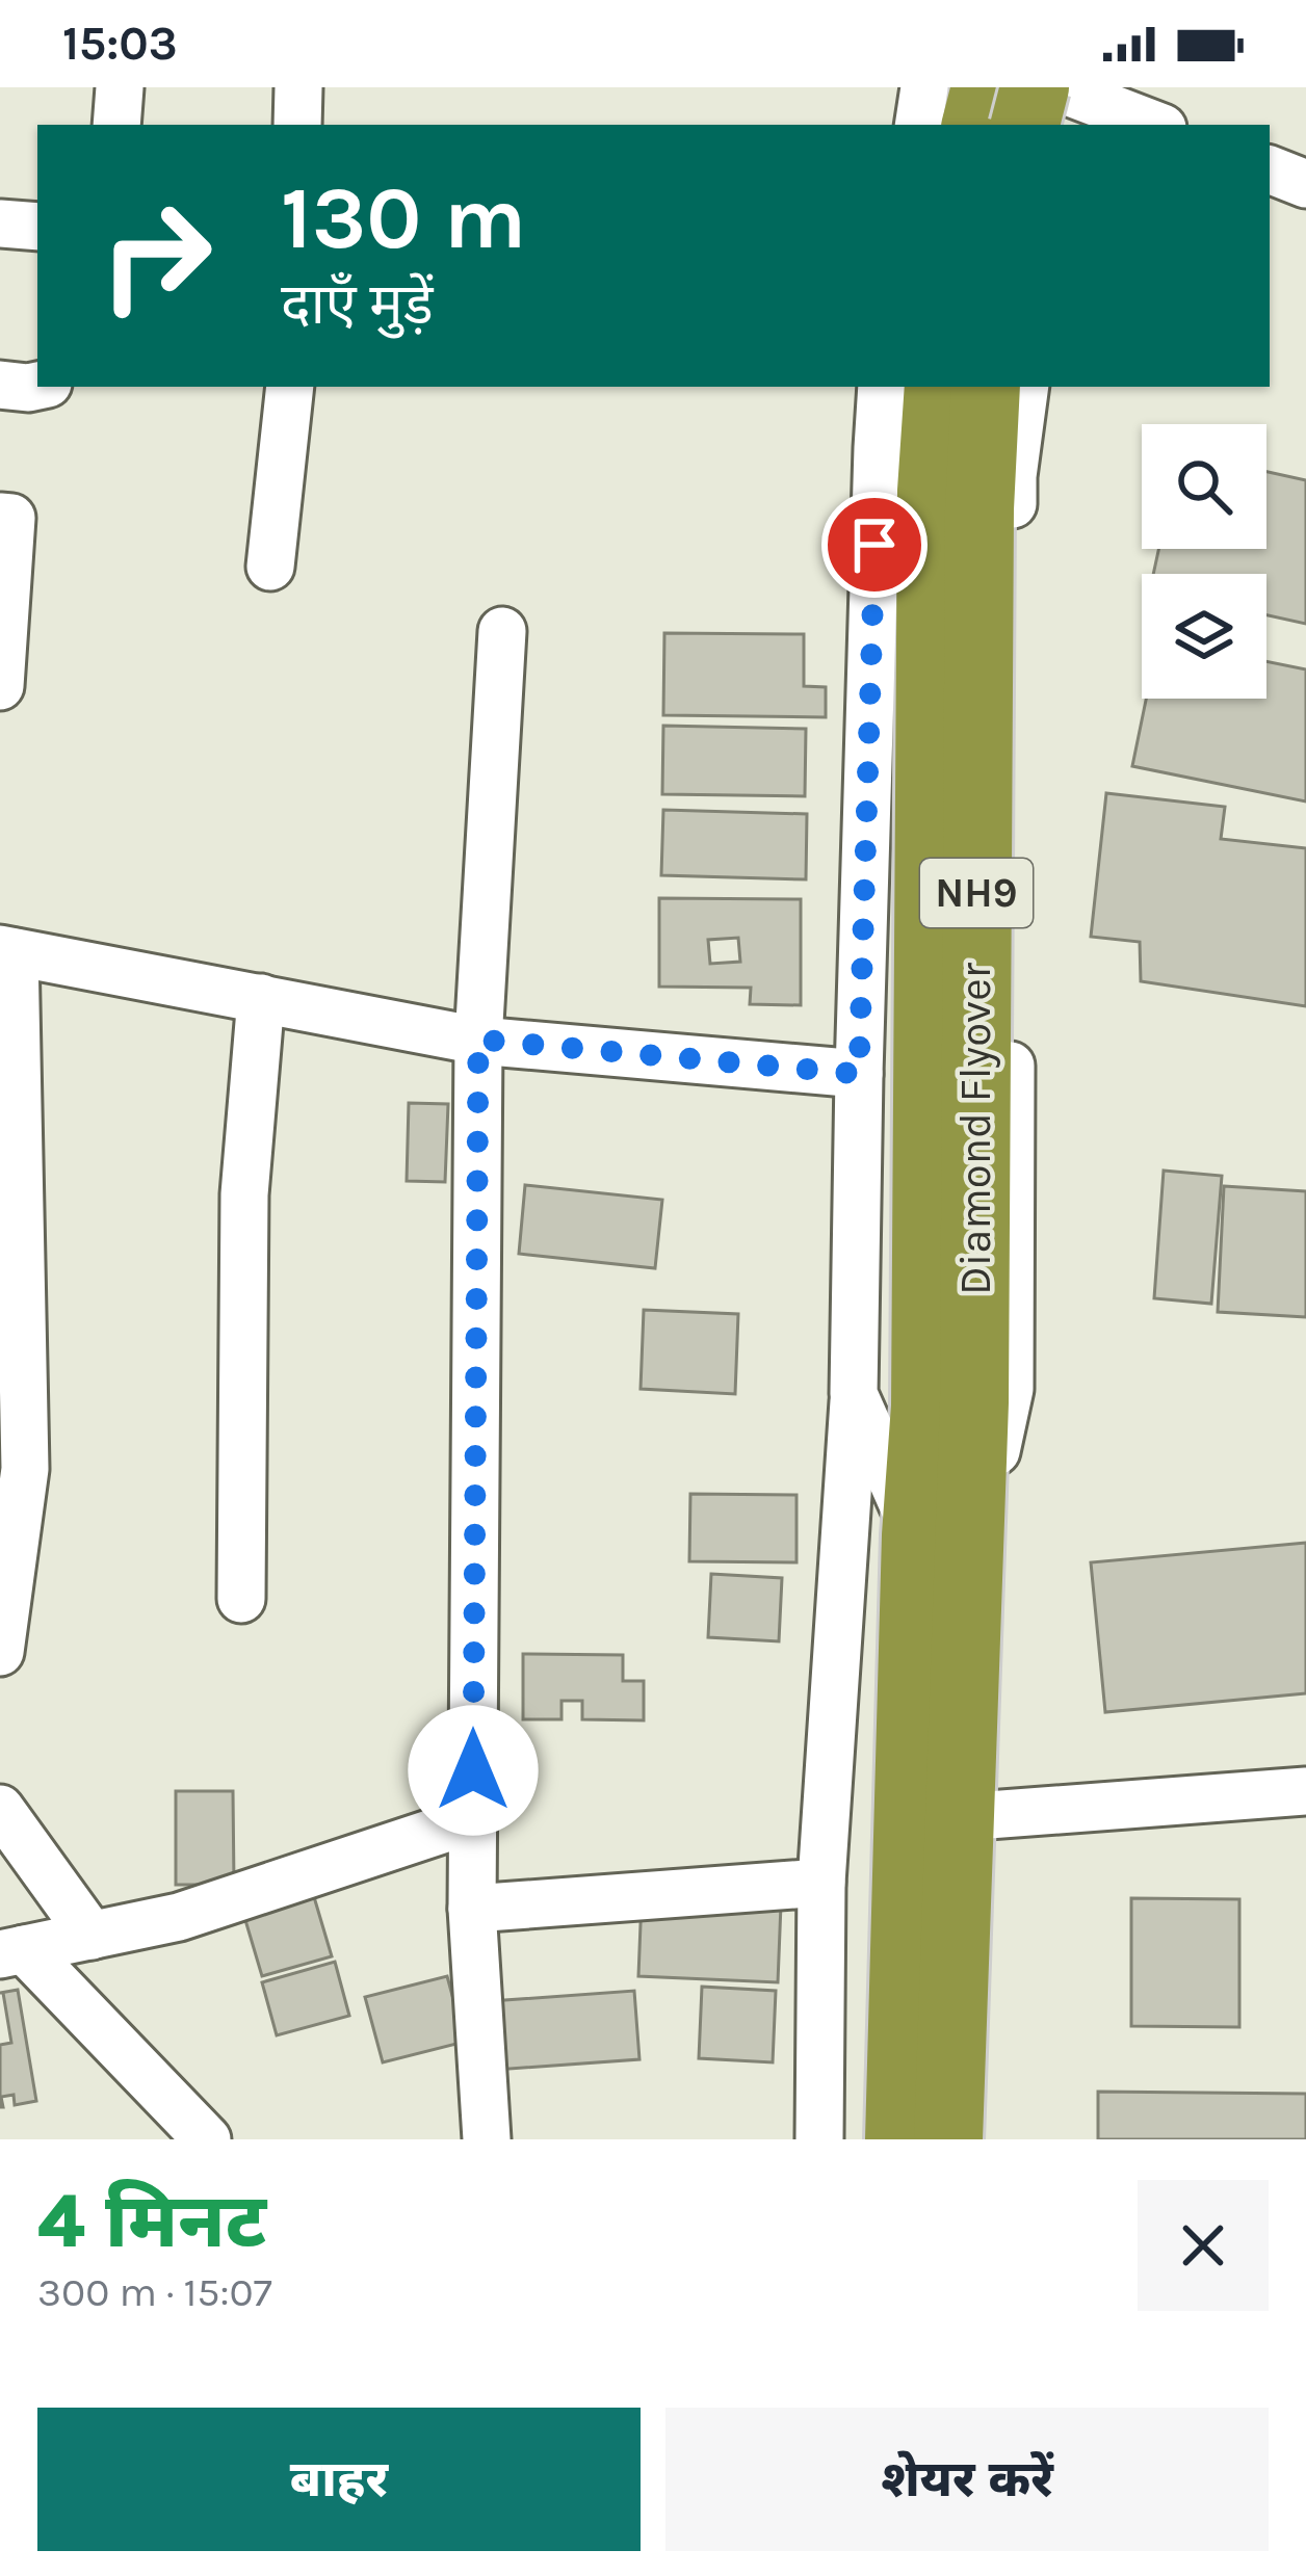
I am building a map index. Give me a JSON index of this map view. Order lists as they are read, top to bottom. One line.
{"streets":{"highway":["NH9","Diamond Flyover"]},"crossings":[["NH9","Diamond Flyover"]],"page":{"status":"15:03","turn":["130 m","दाएँ मुड़ें"],"heading":["4 मिनट","300 m · 15:07"],"buttons":["बाहर","शेयर करें"]}}
